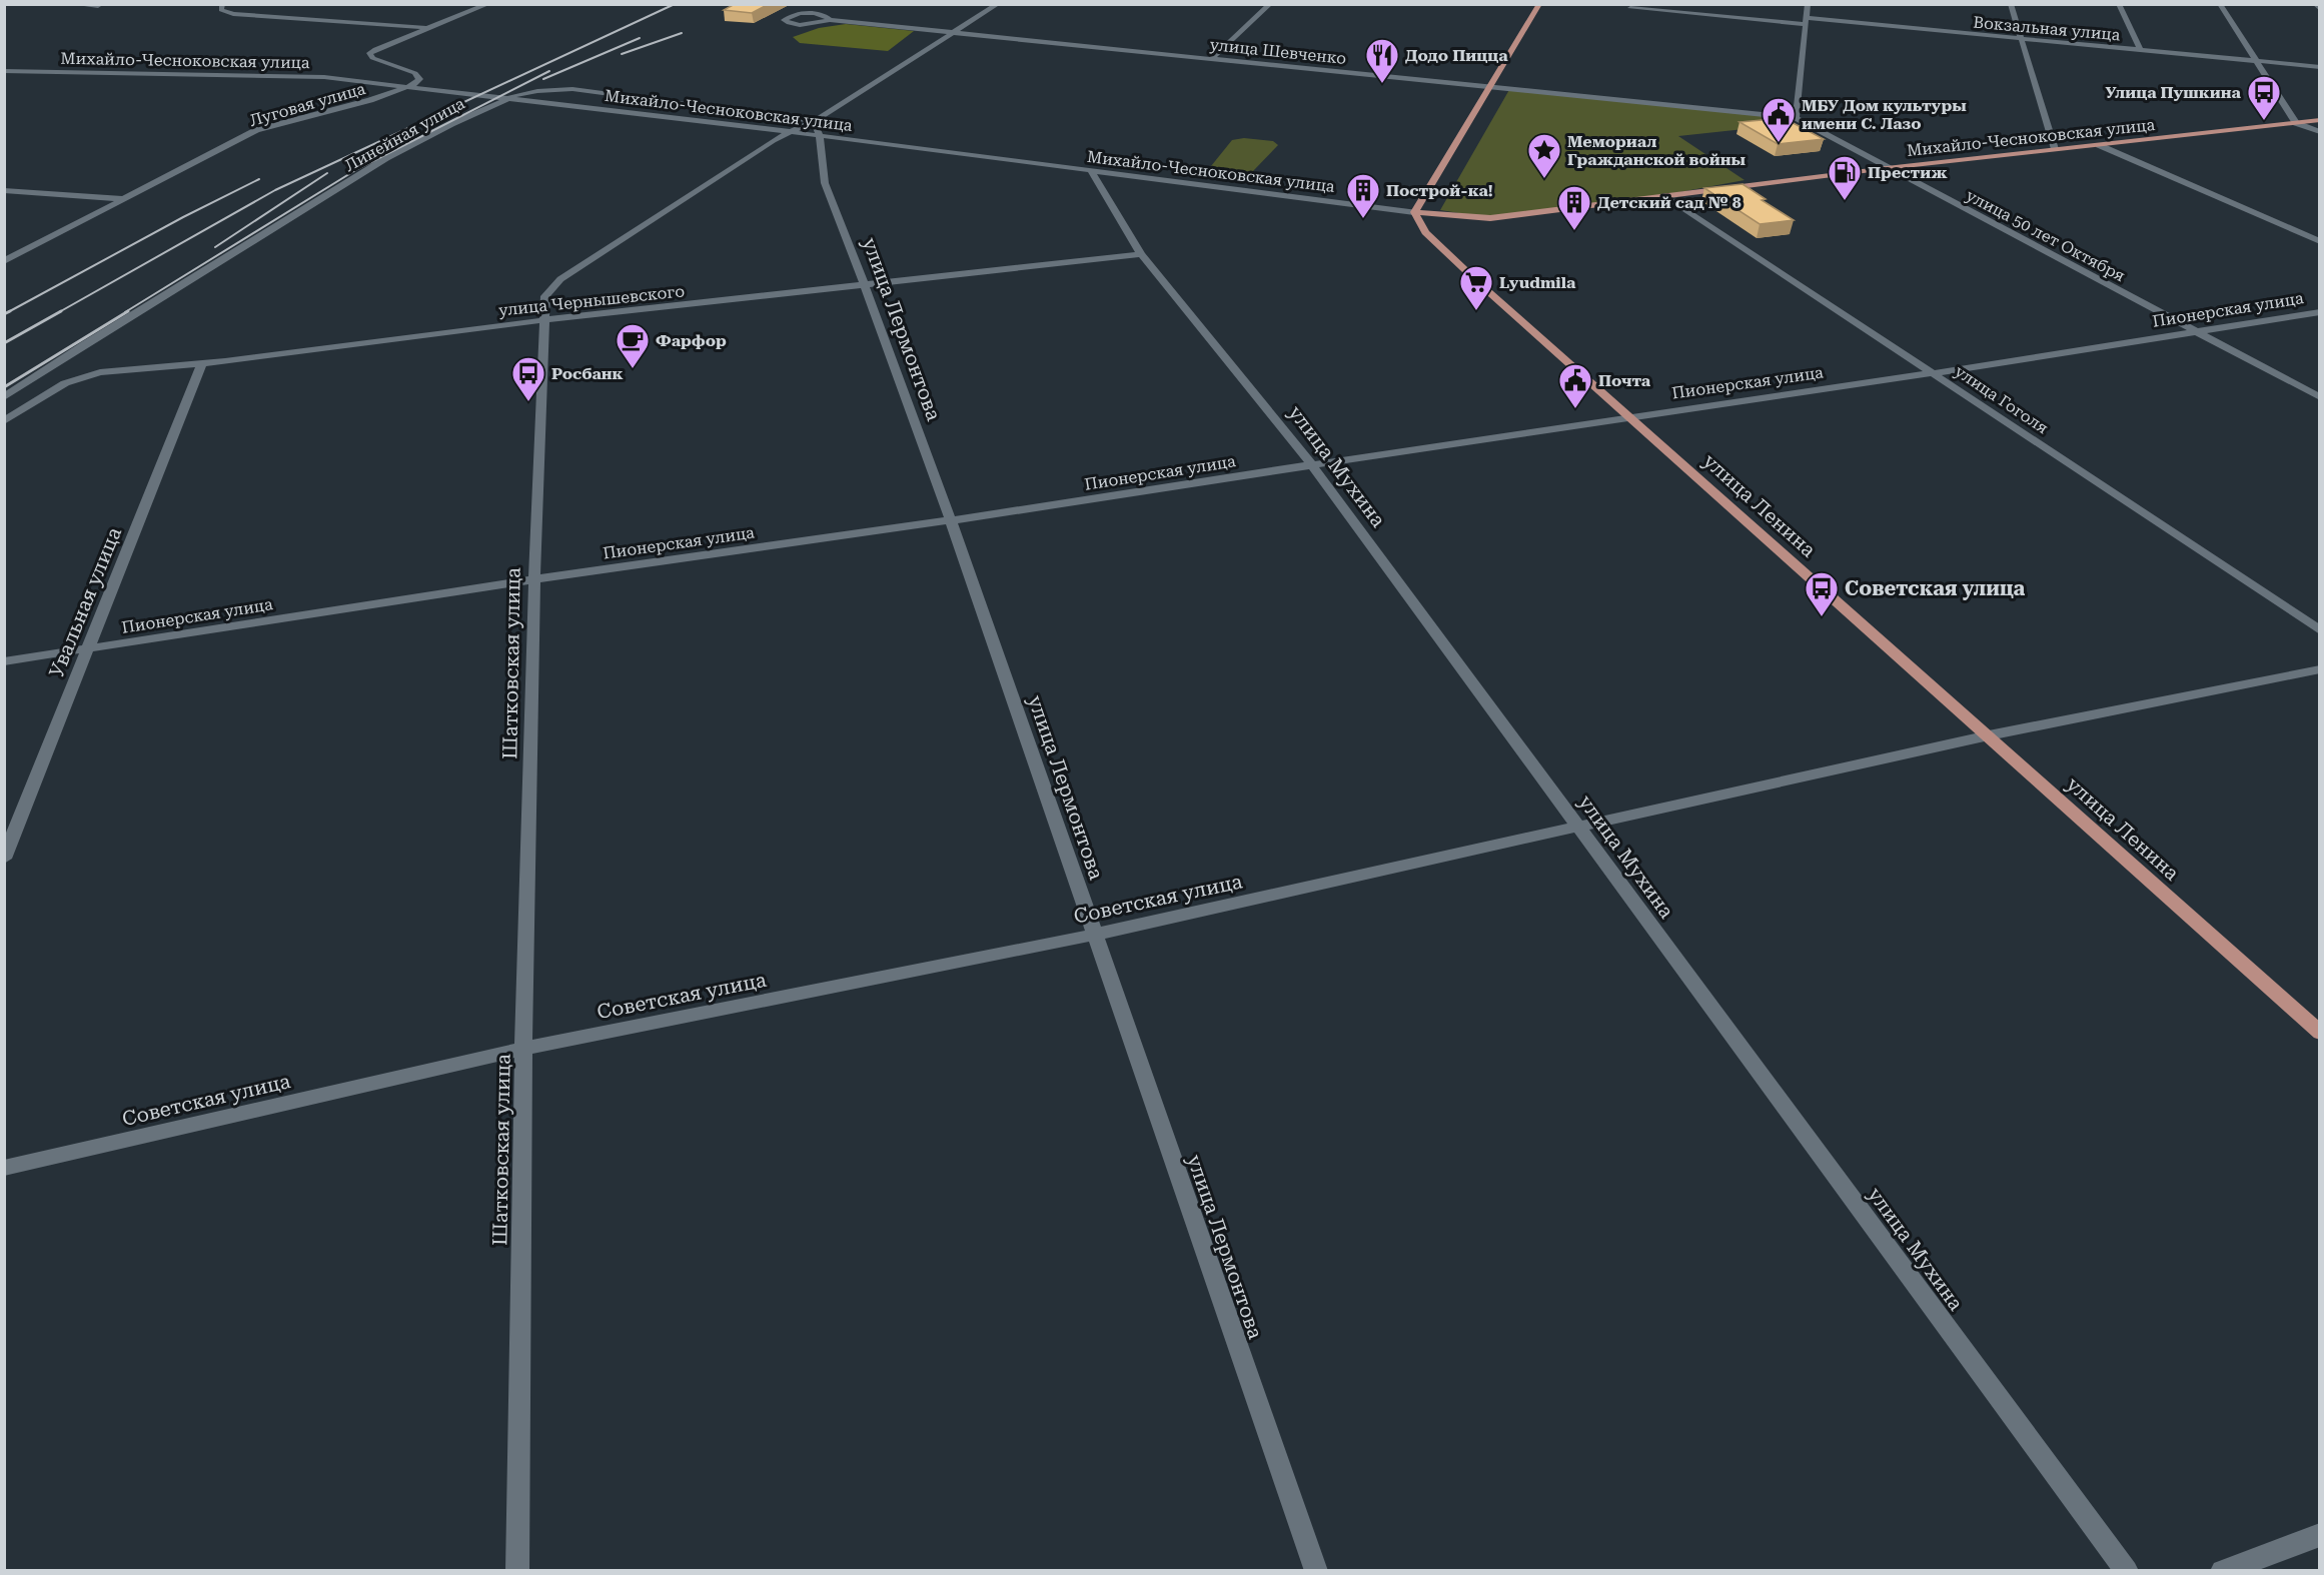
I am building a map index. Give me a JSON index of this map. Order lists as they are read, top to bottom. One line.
{"streets":{"main road":["Михайло-Чесноковская улица","улица Ленина"],"street":["Вокзальная улица","улица Шевченко","Луговая улица","Линейная улица","улица 50 лет Октября","улица Чернышевского","Пионерская улица","улица Лермонтова","улица Гоголя","улица Мухина","Увальная улица","Шатковская улица","Советская улица"]},"crossings":[["улица Шевченко","улица 50 лет Октября"],["улица Шевченко","Шатковская улица"],["Михайло-Чесноковская улица","Линейная улица"],["Михайло-Чесноковская улица","улица 50 лет Октября"],["Михайло-Чесноковская улица","улица Лермонтова"],["Михайло-Чесноковская улица","улица Гоголя"],["Михайло-Чесноковская улица","улица Мухина"],["Михайло-Чесноковская улица","улица Ленина"],["Михайло-Чесноковская улица","Шатковская улица"],["Линейная улица","улица Лермонтова"],["Линейная улица","Шатковская улица"],["улица 50 лет Октября","Пионерская улица"],["улица Чернышевского","улица Лермонтова"],["улица Чернышевского","улица Мухина"],["улица Чернышевского","Увальная улица"],["улица Чернышевского","Шатковская улица"],["Пионерская улица","улица Лермонтова"],["Пионерская улица","улица Гоголя"],["Пионерская улица","улица Мухина"],["Пионерская улица","улица Ленина"],["Пионерская улица","Увальная улица"],["Пионерская улица","Шатковская улица"],["улица Лермонтова","Шатковская улица"],["улица Лермонтова","Советская улица"],["улица Мухина","Советская улица"],["улица Ленина","Советская улица"],["Шатковская улица","Советская улица"]],"places":{"restaurant":["Додо Пицца"],"bus stop":["Улица Пушкина","Росбанк","Советская улица"],"public building":["МБУ Дом культуры имени С. Лазо","Почта"],"place":["Мемориал Гражданской войны"],"fuel station":["Престиж"],"building":["Построй-ка!","Детский сад № 8"],"supermarket":["Lyudmila"],"cafe":["Фарфор"]}}
